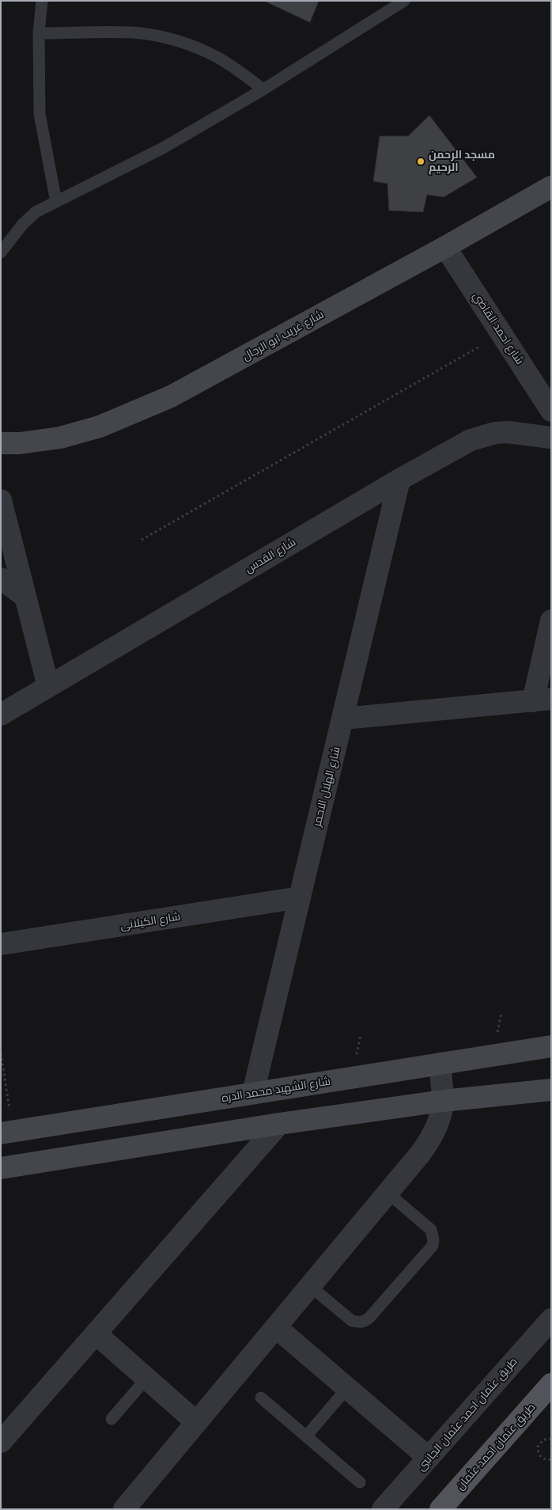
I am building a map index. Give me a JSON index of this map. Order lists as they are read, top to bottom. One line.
{"streets":{"main road":["شارع غريب ابو الرجال","شارع الشهيد محمد الدره","طريق عثمان احمد عثمان"],"street":["شارع احمد القاضي","شارع القدس","شارع الهلال الاحمر","شارع الكيلانى","طريق عثمان احمد عثمان الجانبى"]},"crossings":[["شارع احمد القاضي","شارع غريب ابو الرجال"],["شارع القدس","شارع الهلال الاحمر"],["شارع الهلال الاحمر","شارع الكيلانى"],["شارع الهلال الاحمر","شارع الشهيد محمد الدره"]],"places":["مسجد الرحمن الرحيم"]}
